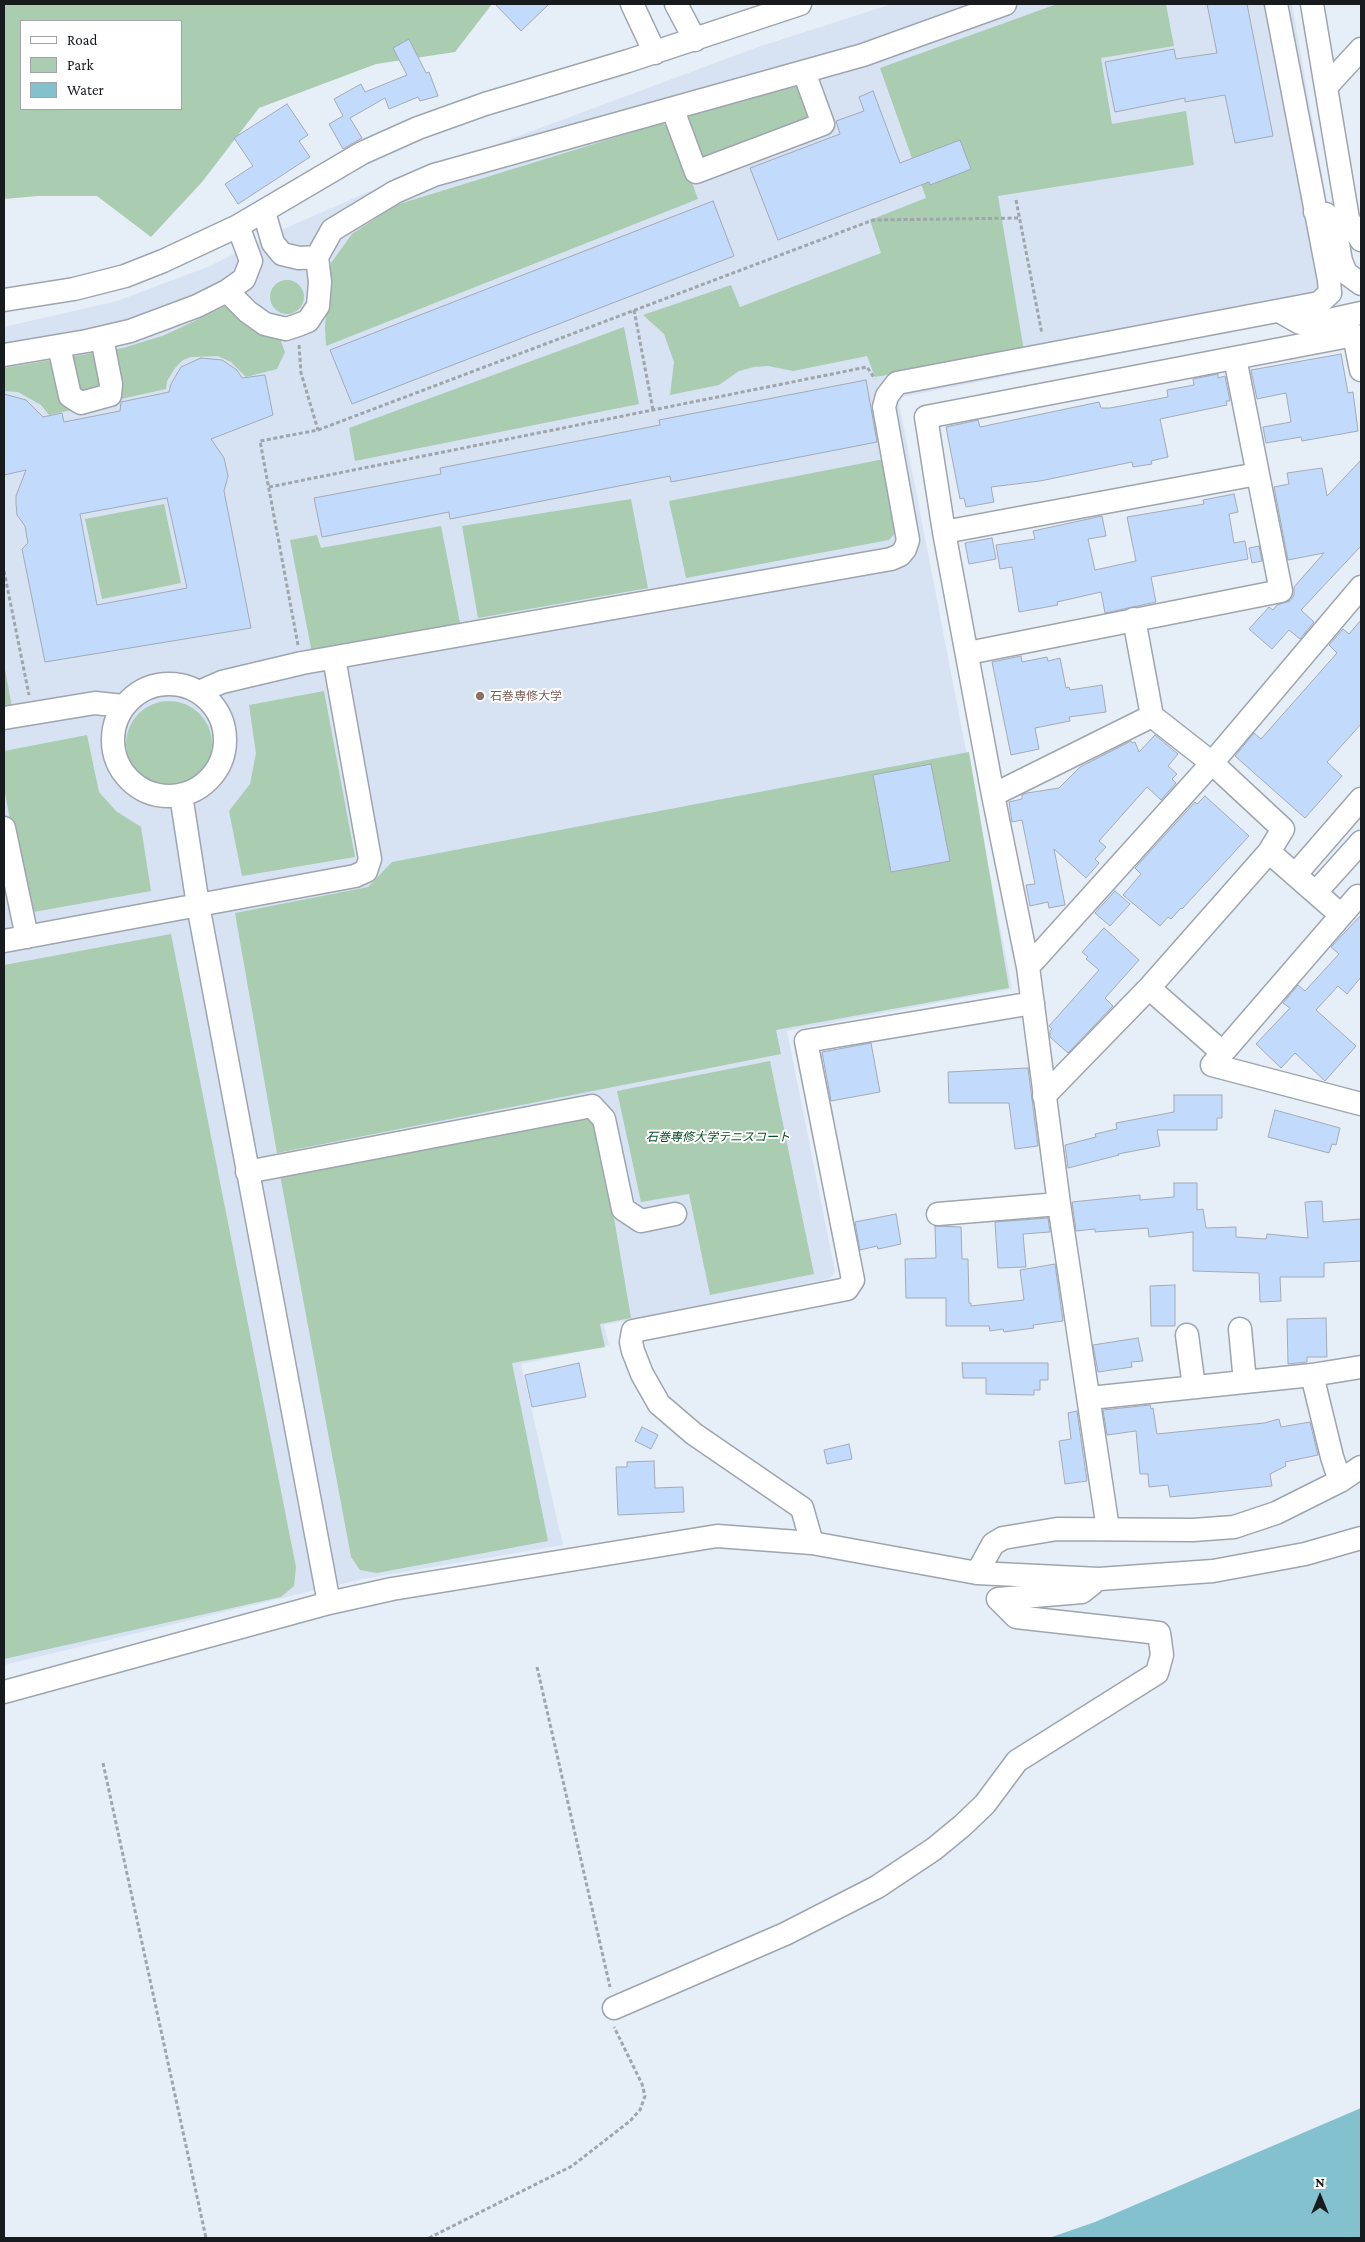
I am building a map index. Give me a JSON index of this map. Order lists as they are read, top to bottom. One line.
{"parks":["石巻専修大学テニスコート"],"places":["石巻専修大学"],"legend":["Road","Park","Water"],"north":"top"}
